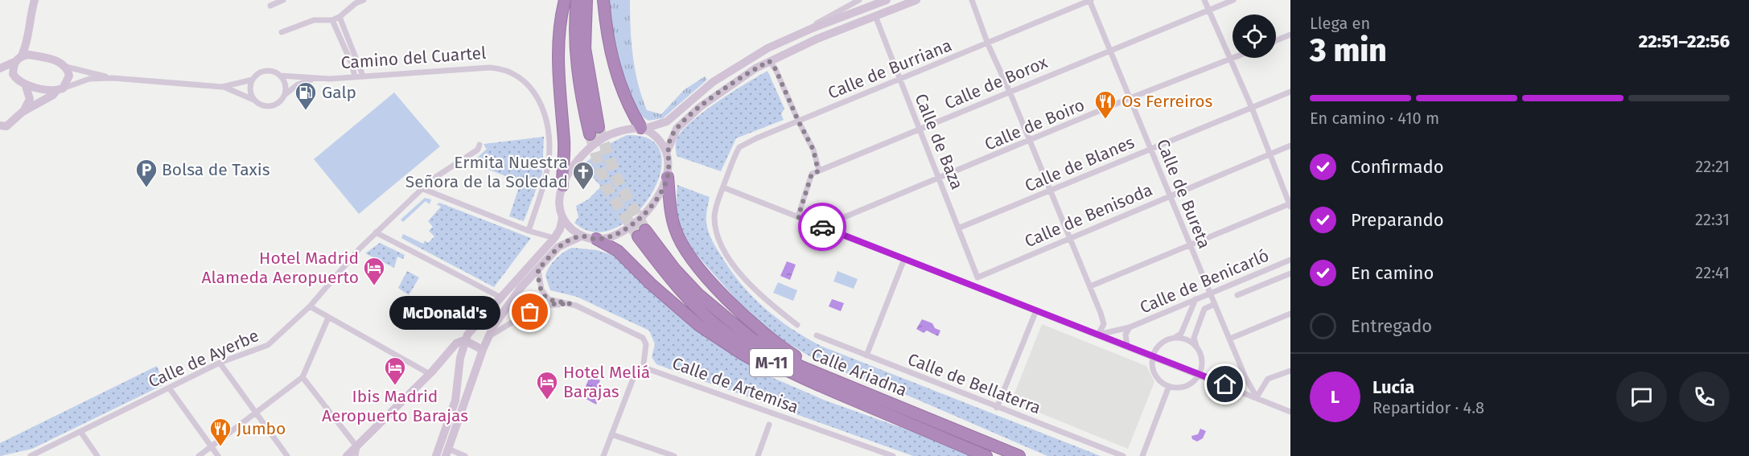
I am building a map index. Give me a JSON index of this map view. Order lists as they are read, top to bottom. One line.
{"streets":{"highway":["M-11","Calle Ariadna"],"street":["Camino del Cuartel","Calle de Burriana","Calle de Borox","Calle de Boiro","Calle de Baza","Calle de Blanes","Calle de Bureta","Calle de Benisoda","Calle de Benicarló","Calle de Ayerbe","Calle de Bellaterra","Calle de Artemisa"]},"crossings":[["Calle de Burriana","Calle de Baza"],["Calle de Burriana","Calle de Bureta"],["Calle de Borox","Calle de Baza"],["Calle de Borox","Calle de Bureta"],["Calle de Boiro","Calle de Baza"],["Calle de Boiro","Calle de Bureta"],["Calle de Baza","Calle de Blanes"],["Calle de Baza","Calle de Benisoda"],["Calle de Blanes","Calle de Bureta"],["Calle de Bureta","Calle de Benisoda"],["Calle de Bureta","Calle de Benicarló"]],"places":{"fuel station":["Galp"],"restaurant":["Os Ferreiros","Jumbo"],"parking":["Bolsa de Taxis"],"church":["Ermita Nuestra Señora de la Soledad"],"hotel":["Hotel Madrid Alameda Aeropuerto","Ibis Madrid Aeropuerto Barajas","Hotel Meliá Barajas"],"other":["McDonald's"]},"page":{"heading":["3 min","Llega en","22:51–22:56"],"panel":["Lucía","Repartidor · 4.8"],"bar":"En camino · 410 m","list":[["Confirmado","22:21"],["Preparando","22:31"],["En camino","22:41"],"Entregado"],"bubble":"McDonald's","round":"L"}}
